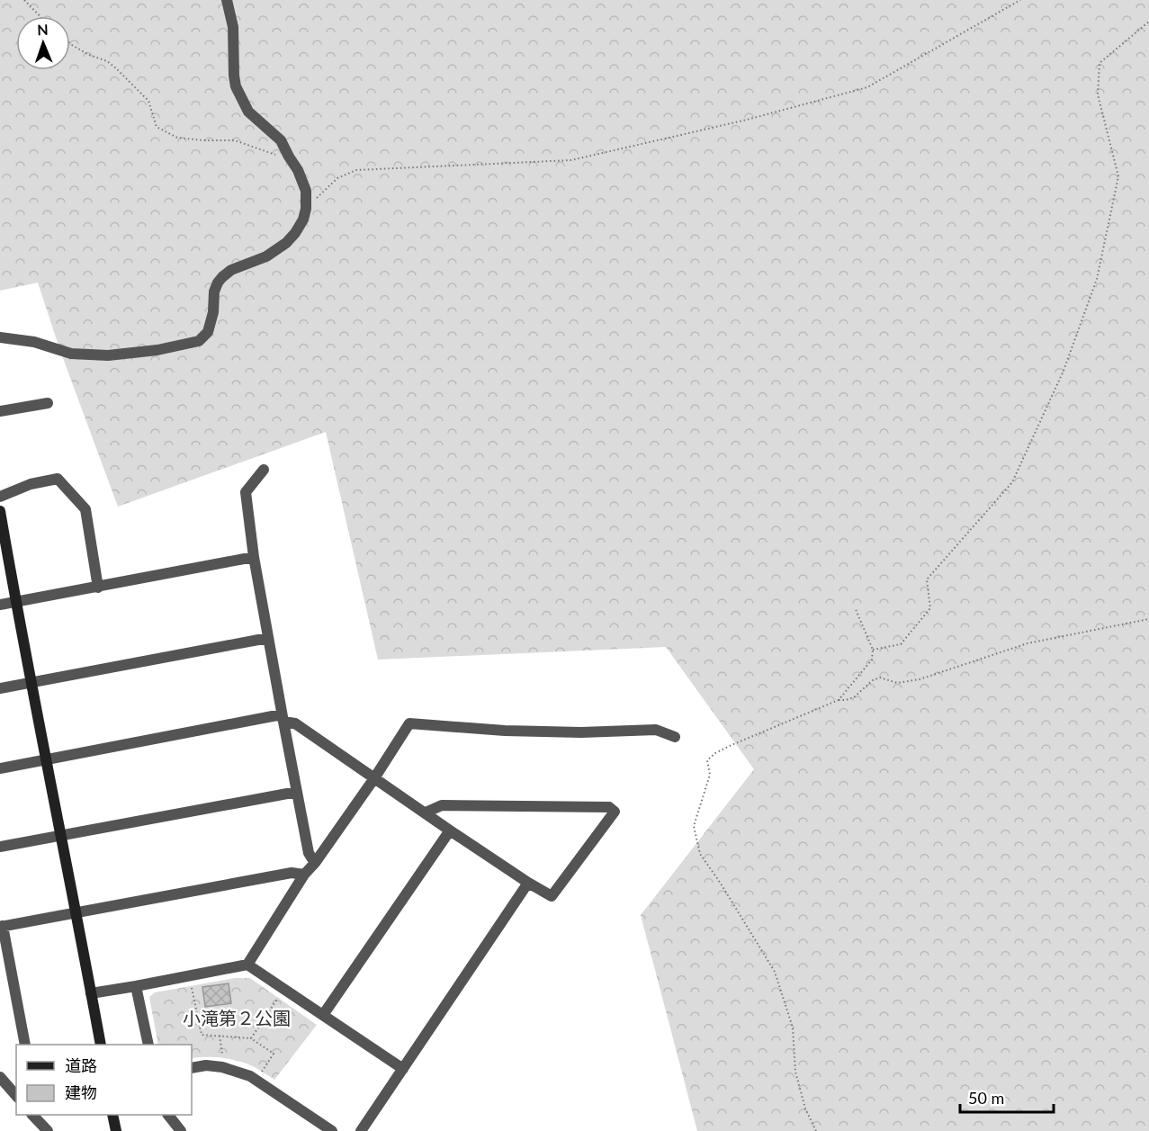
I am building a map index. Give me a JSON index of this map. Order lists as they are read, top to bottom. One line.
{"parks":["小滝第２公園"],"legend":["道路","建物"],"scale_bar":"50 m","north":"top"}
